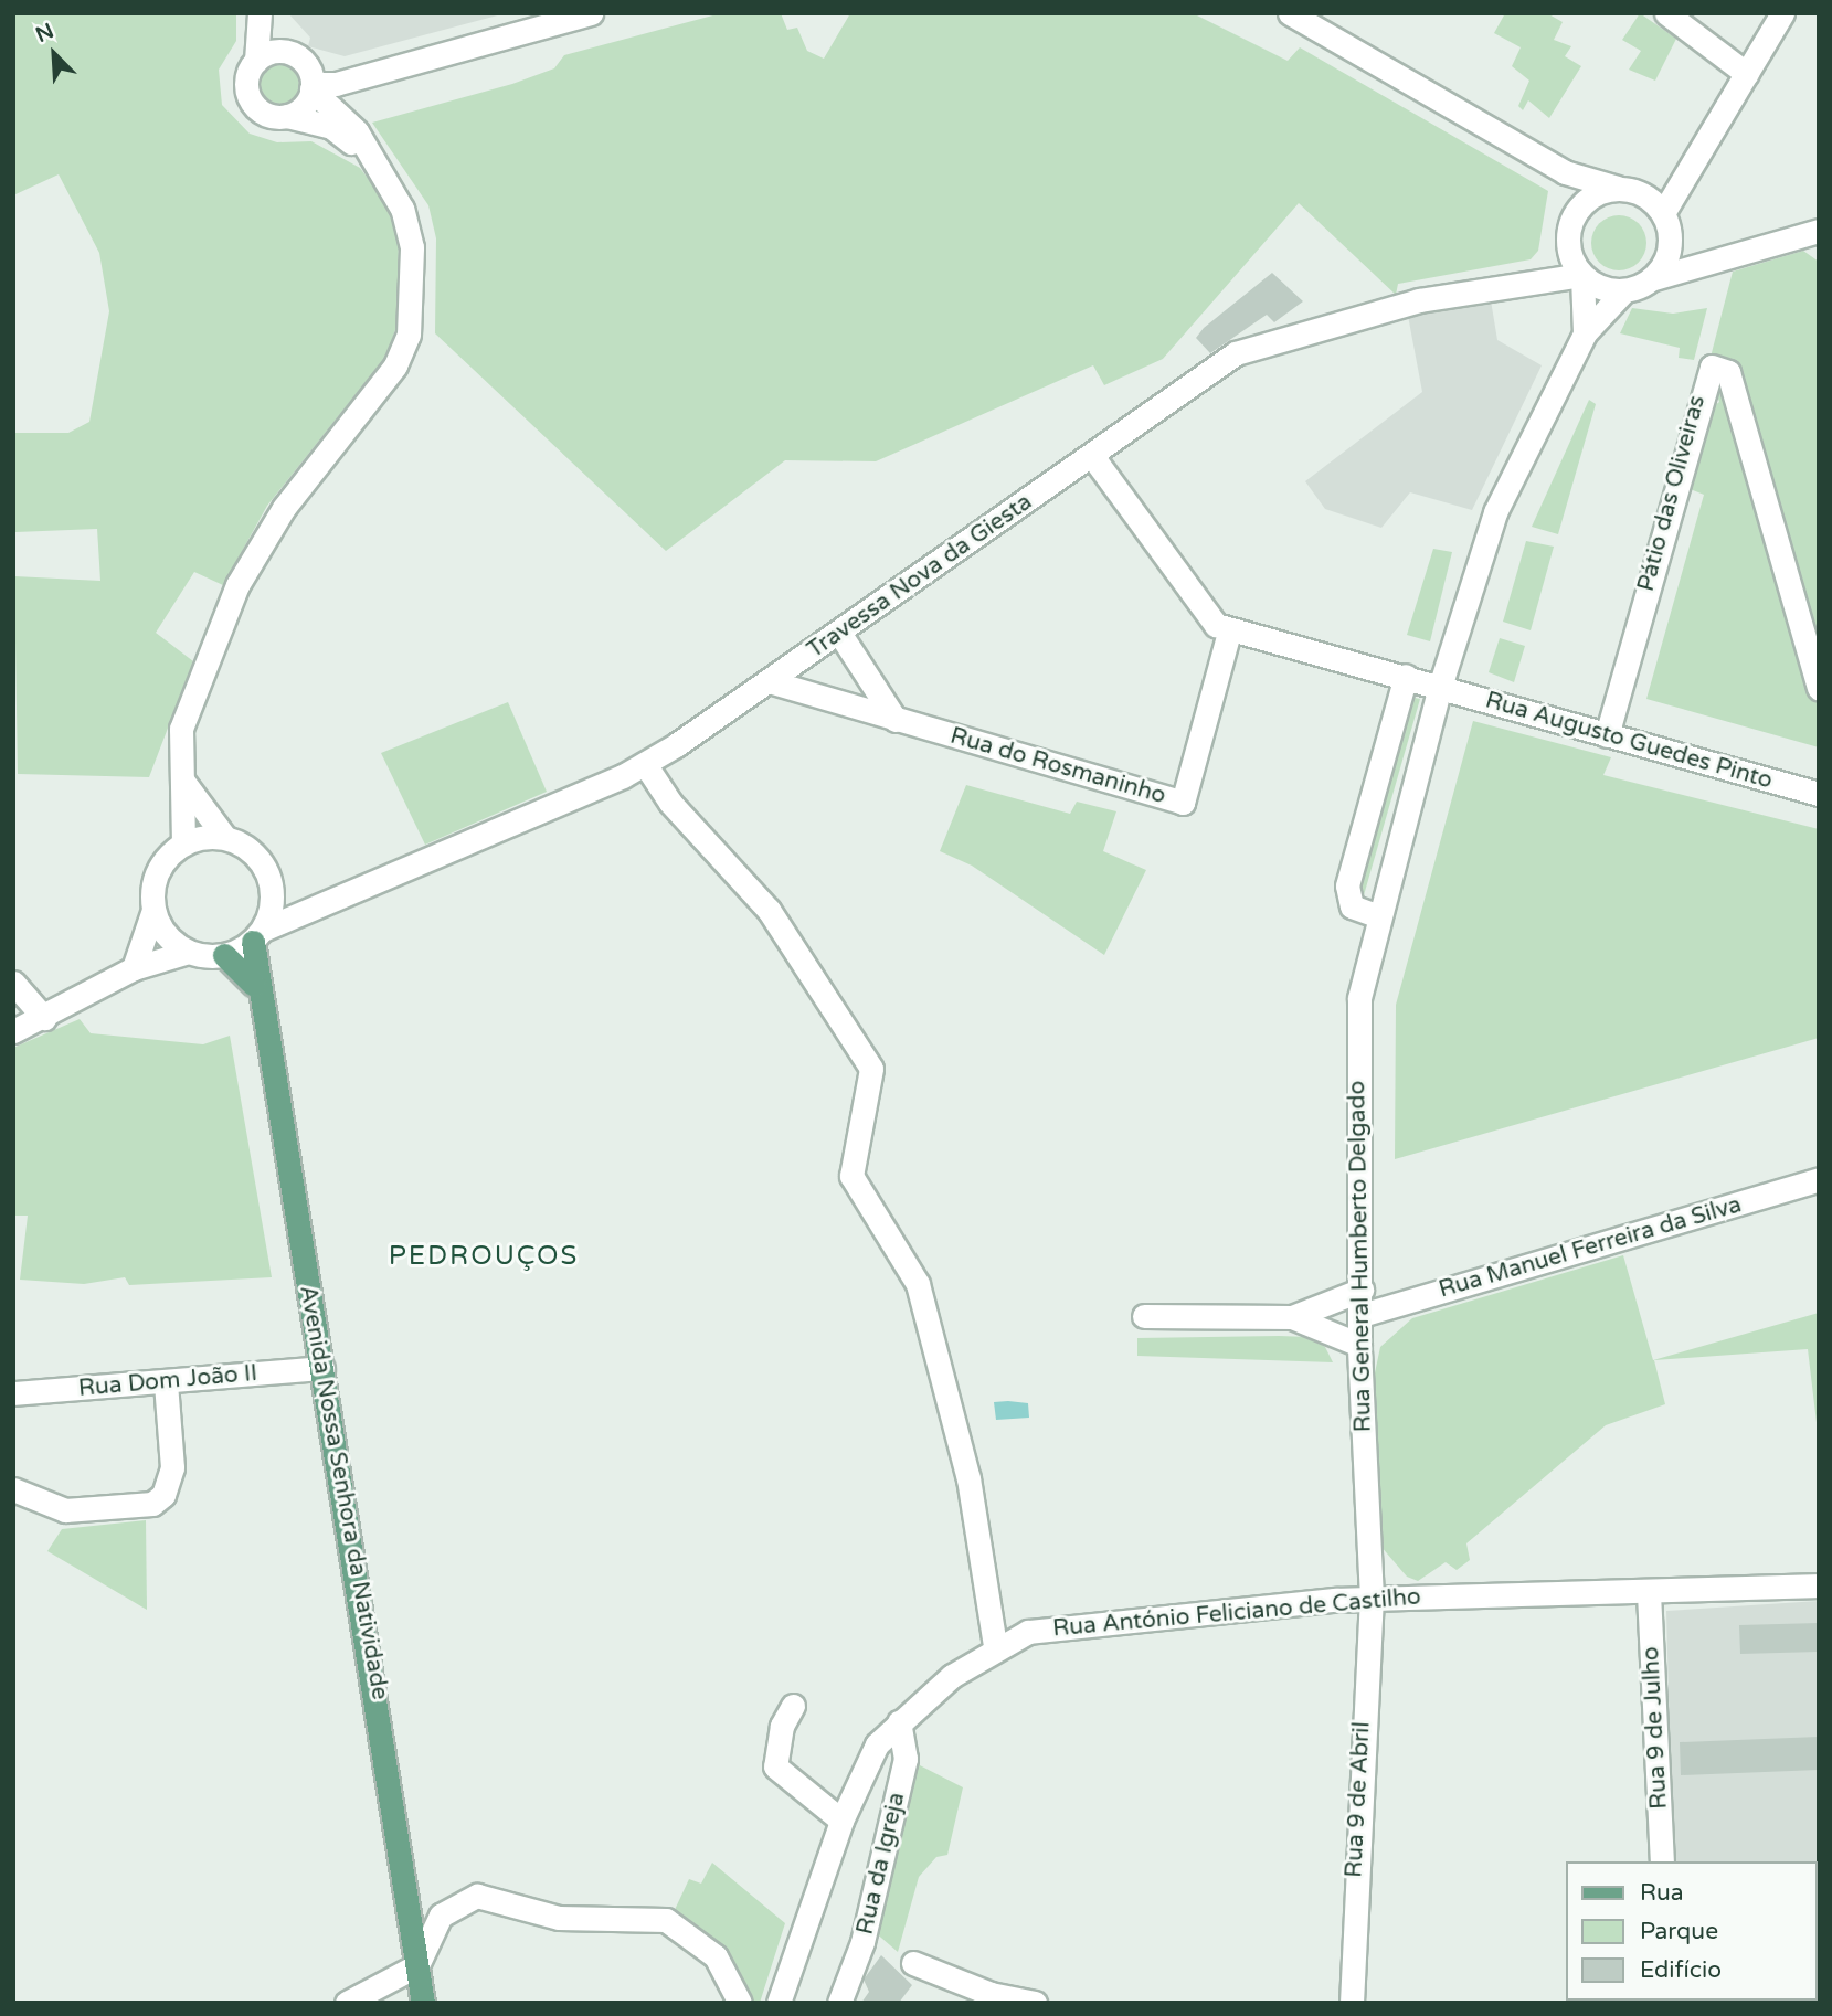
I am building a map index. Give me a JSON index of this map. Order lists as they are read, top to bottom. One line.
{"streets":{"main road":["Avenida Nossa Senhora da Natividade"],"street":["Pátio das Oliveiras","Travessa Nova da Giesta","Rua Augusto Guedes Pinto","Rua do Rosmaninho","Rua Manuel Ferreira da Silva","Rua General Humberto Delgado","Rua Dom João II","Rua António Feliciano de Castilho","Rua 9 de Julho","Rua 9 de Abril","Rua da Igreja"]},"crossings":[["Pátio das Oliveiras","Rua Augusto Guedes Pinto"],["Travessa Nova da Giesta","Rua do Rosmaninho"],["Travessa Nova da Giesta","Rua General Humberto Delgado"],["Travessa Nova da Giesta","Avenida Nossa Senhora da Natividade"],["Rua Augusto Guedes Pinto","Rua do Rosmaninho"],["Rua Augusto Guedes Pinto","Rua General Humberto Delgado"],["Rua Manuel Ferreira da Silva","Rua General Humberto Delgado"],["Rua General Humberto Delgado","Rua António Feliciano de Castilho"],["Rua General Humberto Delgado","Rua 9 de Abril"],["Rua Dom João II","Avenida Nossa Senhora da Natividade"],["Rua António Feliciano de Castilho","Rua 9 de Julho"],["Rua António Feliciano de Castilho","Rua 9 de Abril"],["Rua António Feliciano de Castilho","Rua da Igreja"]],"districts":["PEDROUÇOS"],"legend":["Rua","Parque","Edifício"],"north":"top left"}
